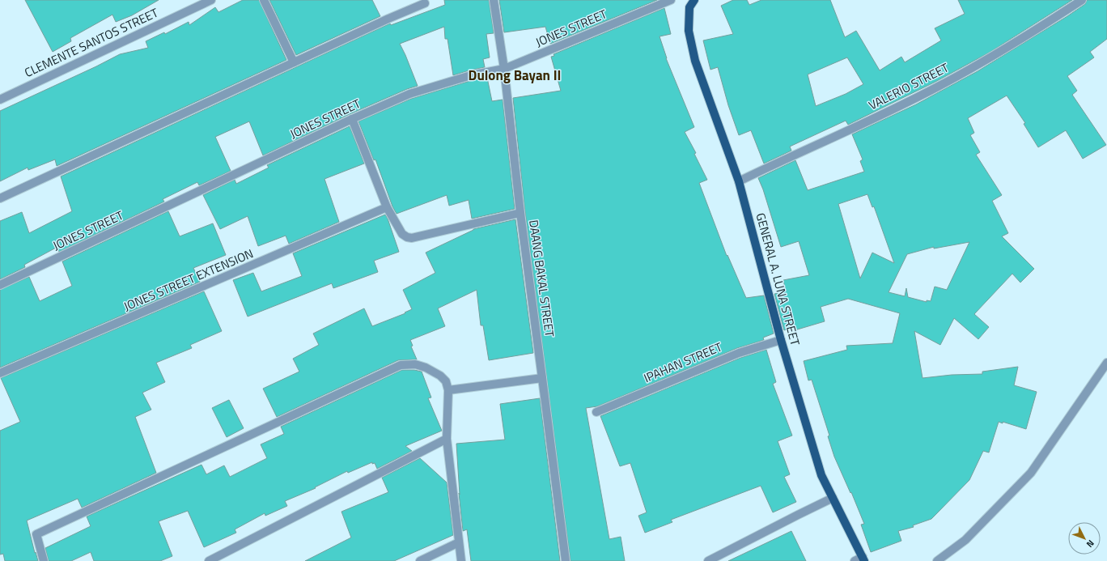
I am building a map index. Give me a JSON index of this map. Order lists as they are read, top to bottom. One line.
{"streets":{"main road":["GENERAL A. LUNA STREET"],"street":["JONES STREET","CLEMENTE SANTOS STREET","VALERIO STREET","DAANG BAKAL STREET","JONES STREET EXTENSION","IPAHAN STREET"]},"crossings":[["JONES STREET","DAANG BAKAL STREET"],["VALERIO STREET","GENERAL A. LUNA STREET"],["GENERAL A. LUNA STREET","IPAHAN STREET"]],"districts":["Dulong Bayan II"],"north":"bottom right"}
